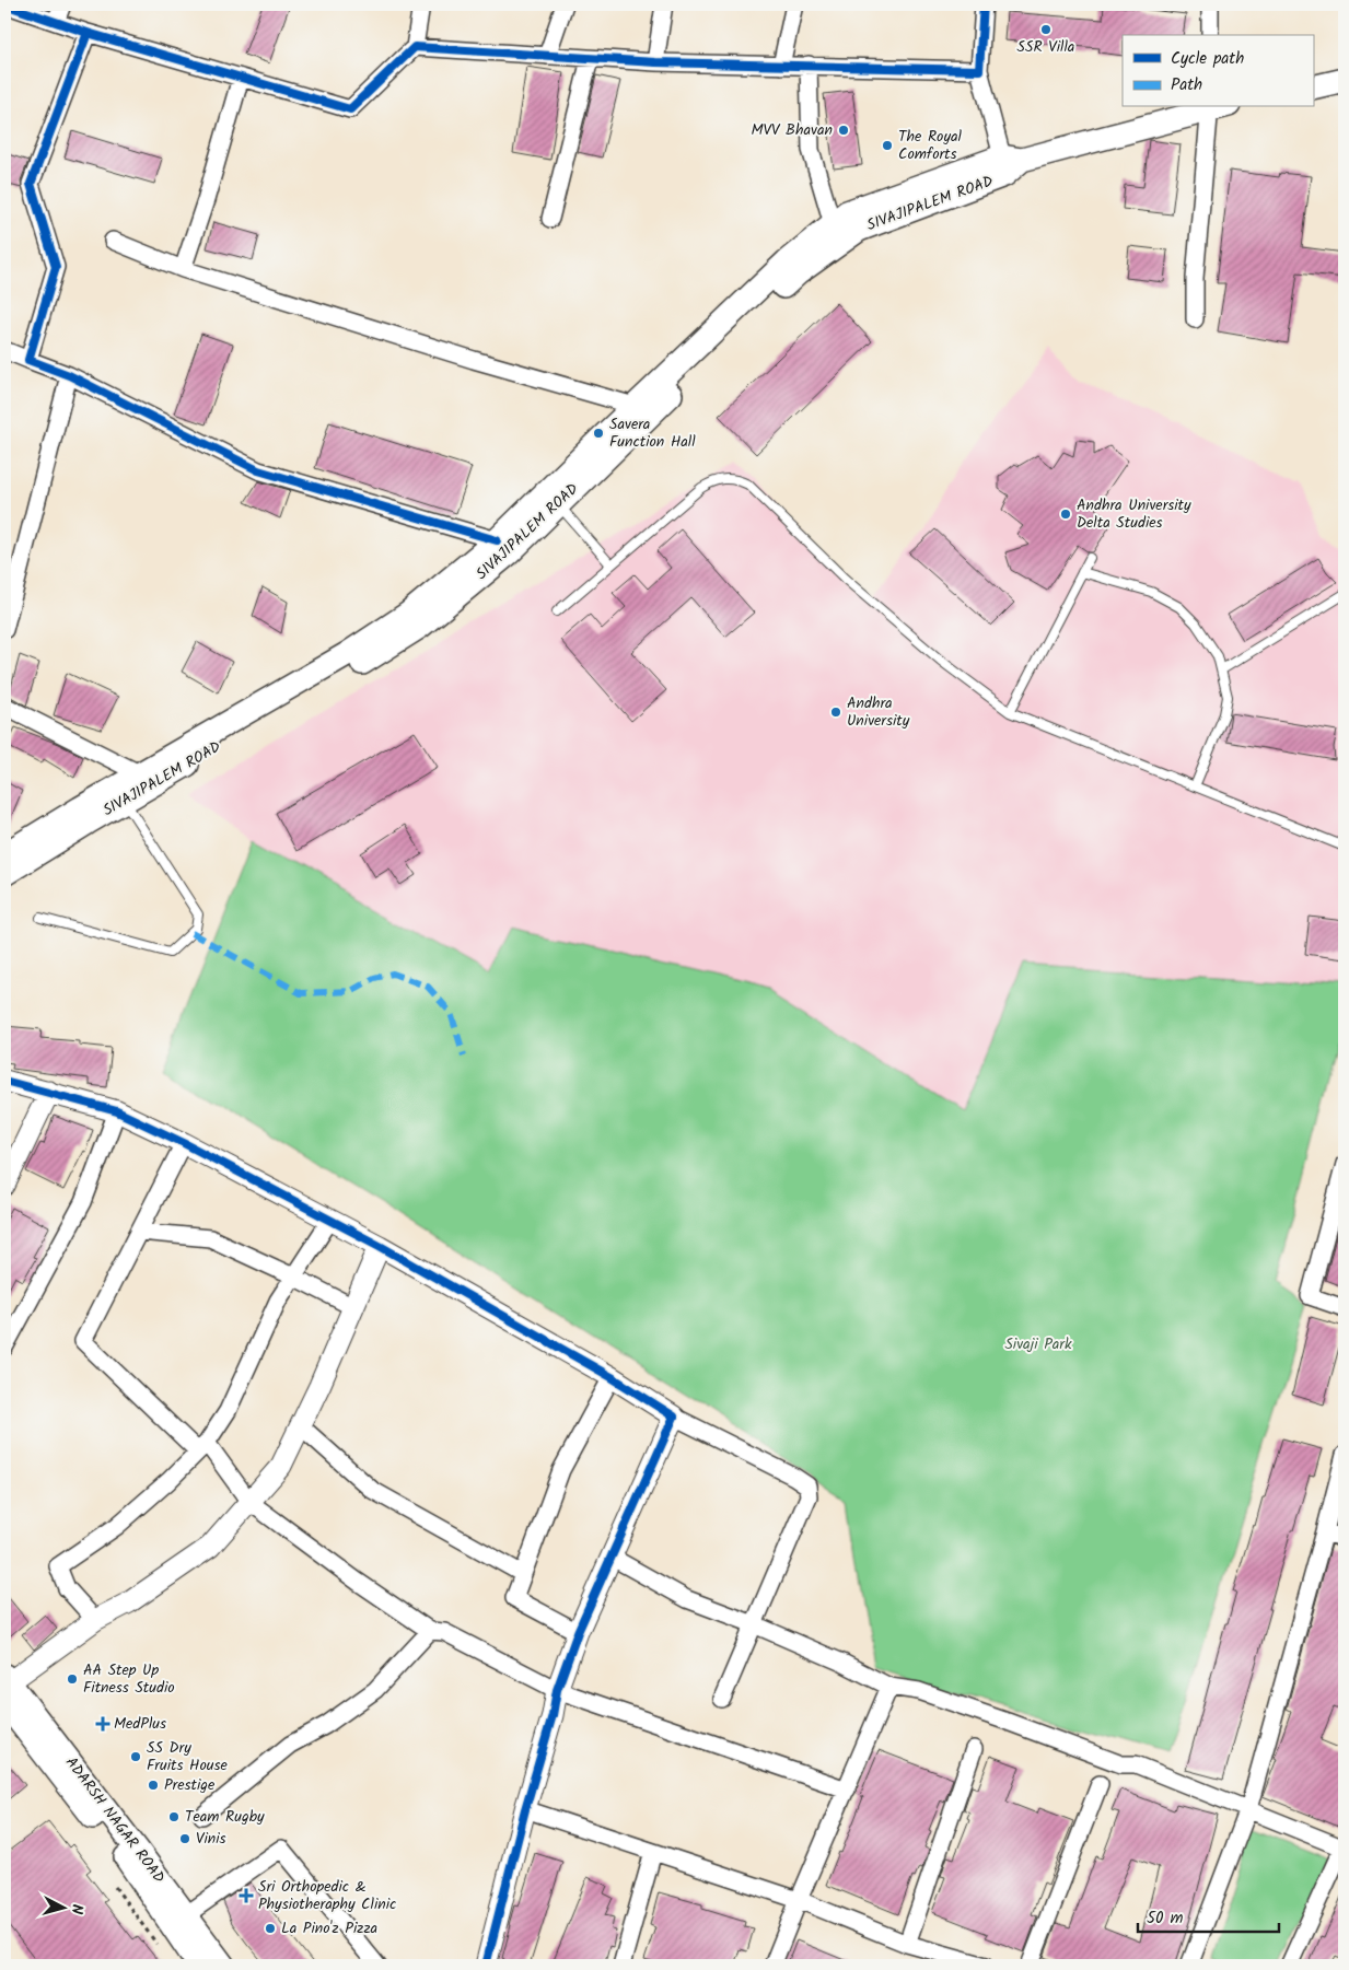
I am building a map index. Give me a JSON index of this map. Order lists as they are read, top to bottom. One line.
{"streets":{"main road":["SIVAJIPALEM ROAD","ADARSH NAGAR ROAD"]},"parks":["Sivaji Park"],"places":{"other":["SSR Villa","MVV Bhavan","The Royal Comforts","Savera Function Hall","Andhra University Delta Studies","Andhra University","AA Step Up Fitness Studio","SS Dry Fruits House","Prestige","Team Rugby","Vinis","La Pino'z Pizza"],"health":["MedPlus","Sri Orthopedic & Physiotheraphy Clinic"]},"legend":["Cycle path","Path"],"scale_bar":"50 m","north":"right"}
